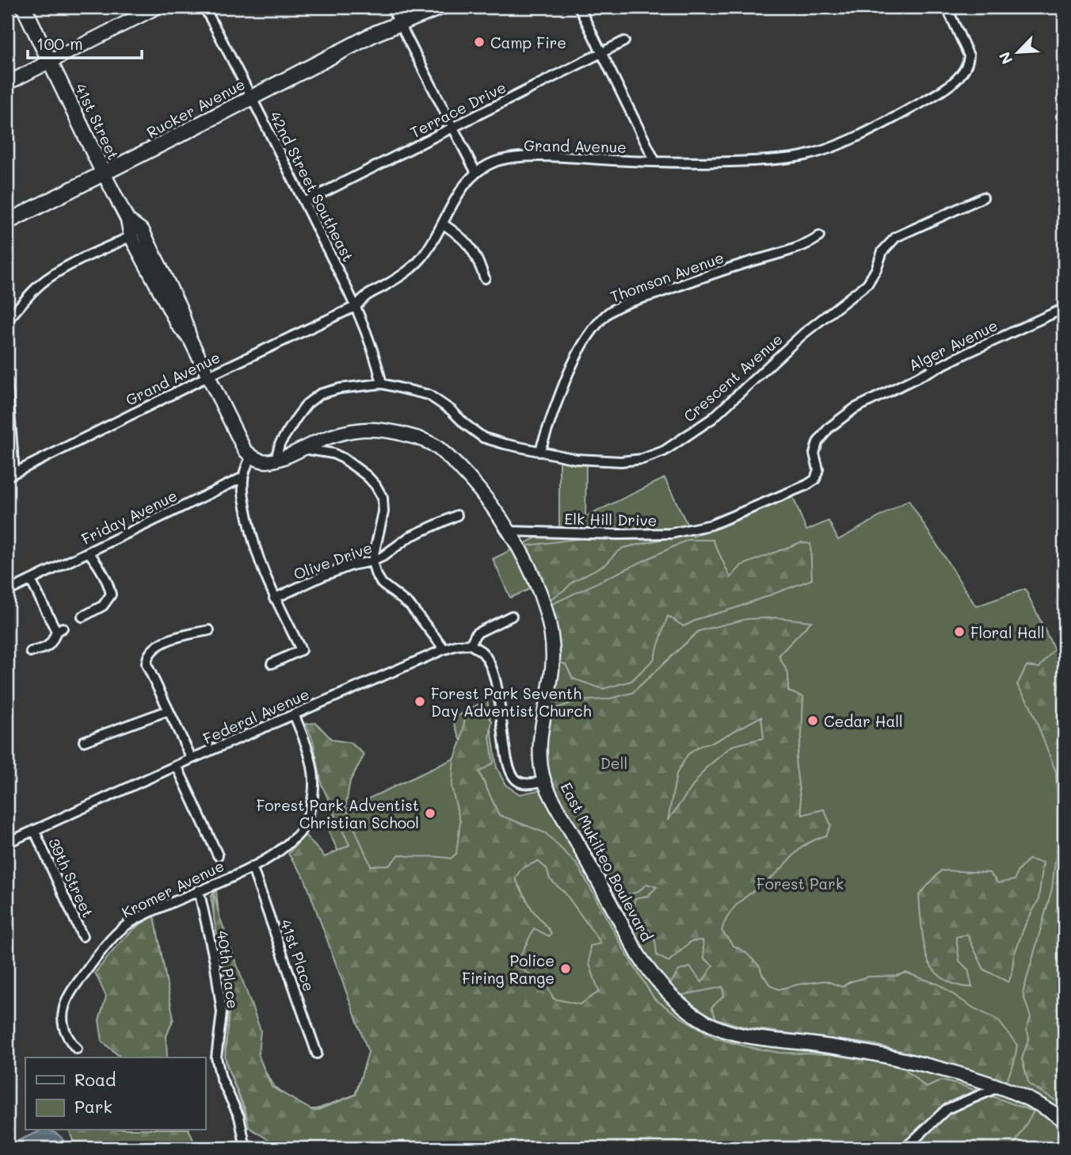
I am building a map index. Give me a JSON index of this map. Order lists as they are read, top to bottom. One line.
{"streets":{"main road":["Rucker Avenue","41st Street","East Mukilteo Boulevard"],"street":["Terrace Drive","Grand Avenue","42nd Street Southeast","Thomson Avenue","Alger Avenue","Crescent Avenue","Friday Avenue","Elk Hill Drive","Olive Drive","Federal Avenue","39th Street","Kromer Avenue","41st Place","40th Place"]},"crossings":[["Rucker Avenue","41st Street"],["Rucker Avenue","42nd Street Southeast"],["Terrace Drive","42nd Street Southeast"],["41st Street","Grand Avenue"],["Grand Avenue","42nd Street Southeast"],["42nd Street Southeast","Crescent Avenue"],["Thomson Avenue","Crescent Avenue"],["Alger Avenue","Elk Hill Drive"],["Crescent Avenue","East Mukilteo Boulevard"],["Elk Hill Drive","East Mukilteo Boulevard"],["Federal Avenue","39th Street"],["Federal Avenue","Kromer Avenue"],["Kromer Avenue","41st Place"],["Kromer Avenue","40th Place"]],"parks":["Dell","Forest Park"],"places":["Camp Fire","Floral Hall","Forest Park Seventh Day Adventist Church","Cedar Hall","Forest Park Adventist Christian School","Police Firing Range"],"legend":["Road","Park"],"scale_bar":"100 m","north":"bottom left"}
